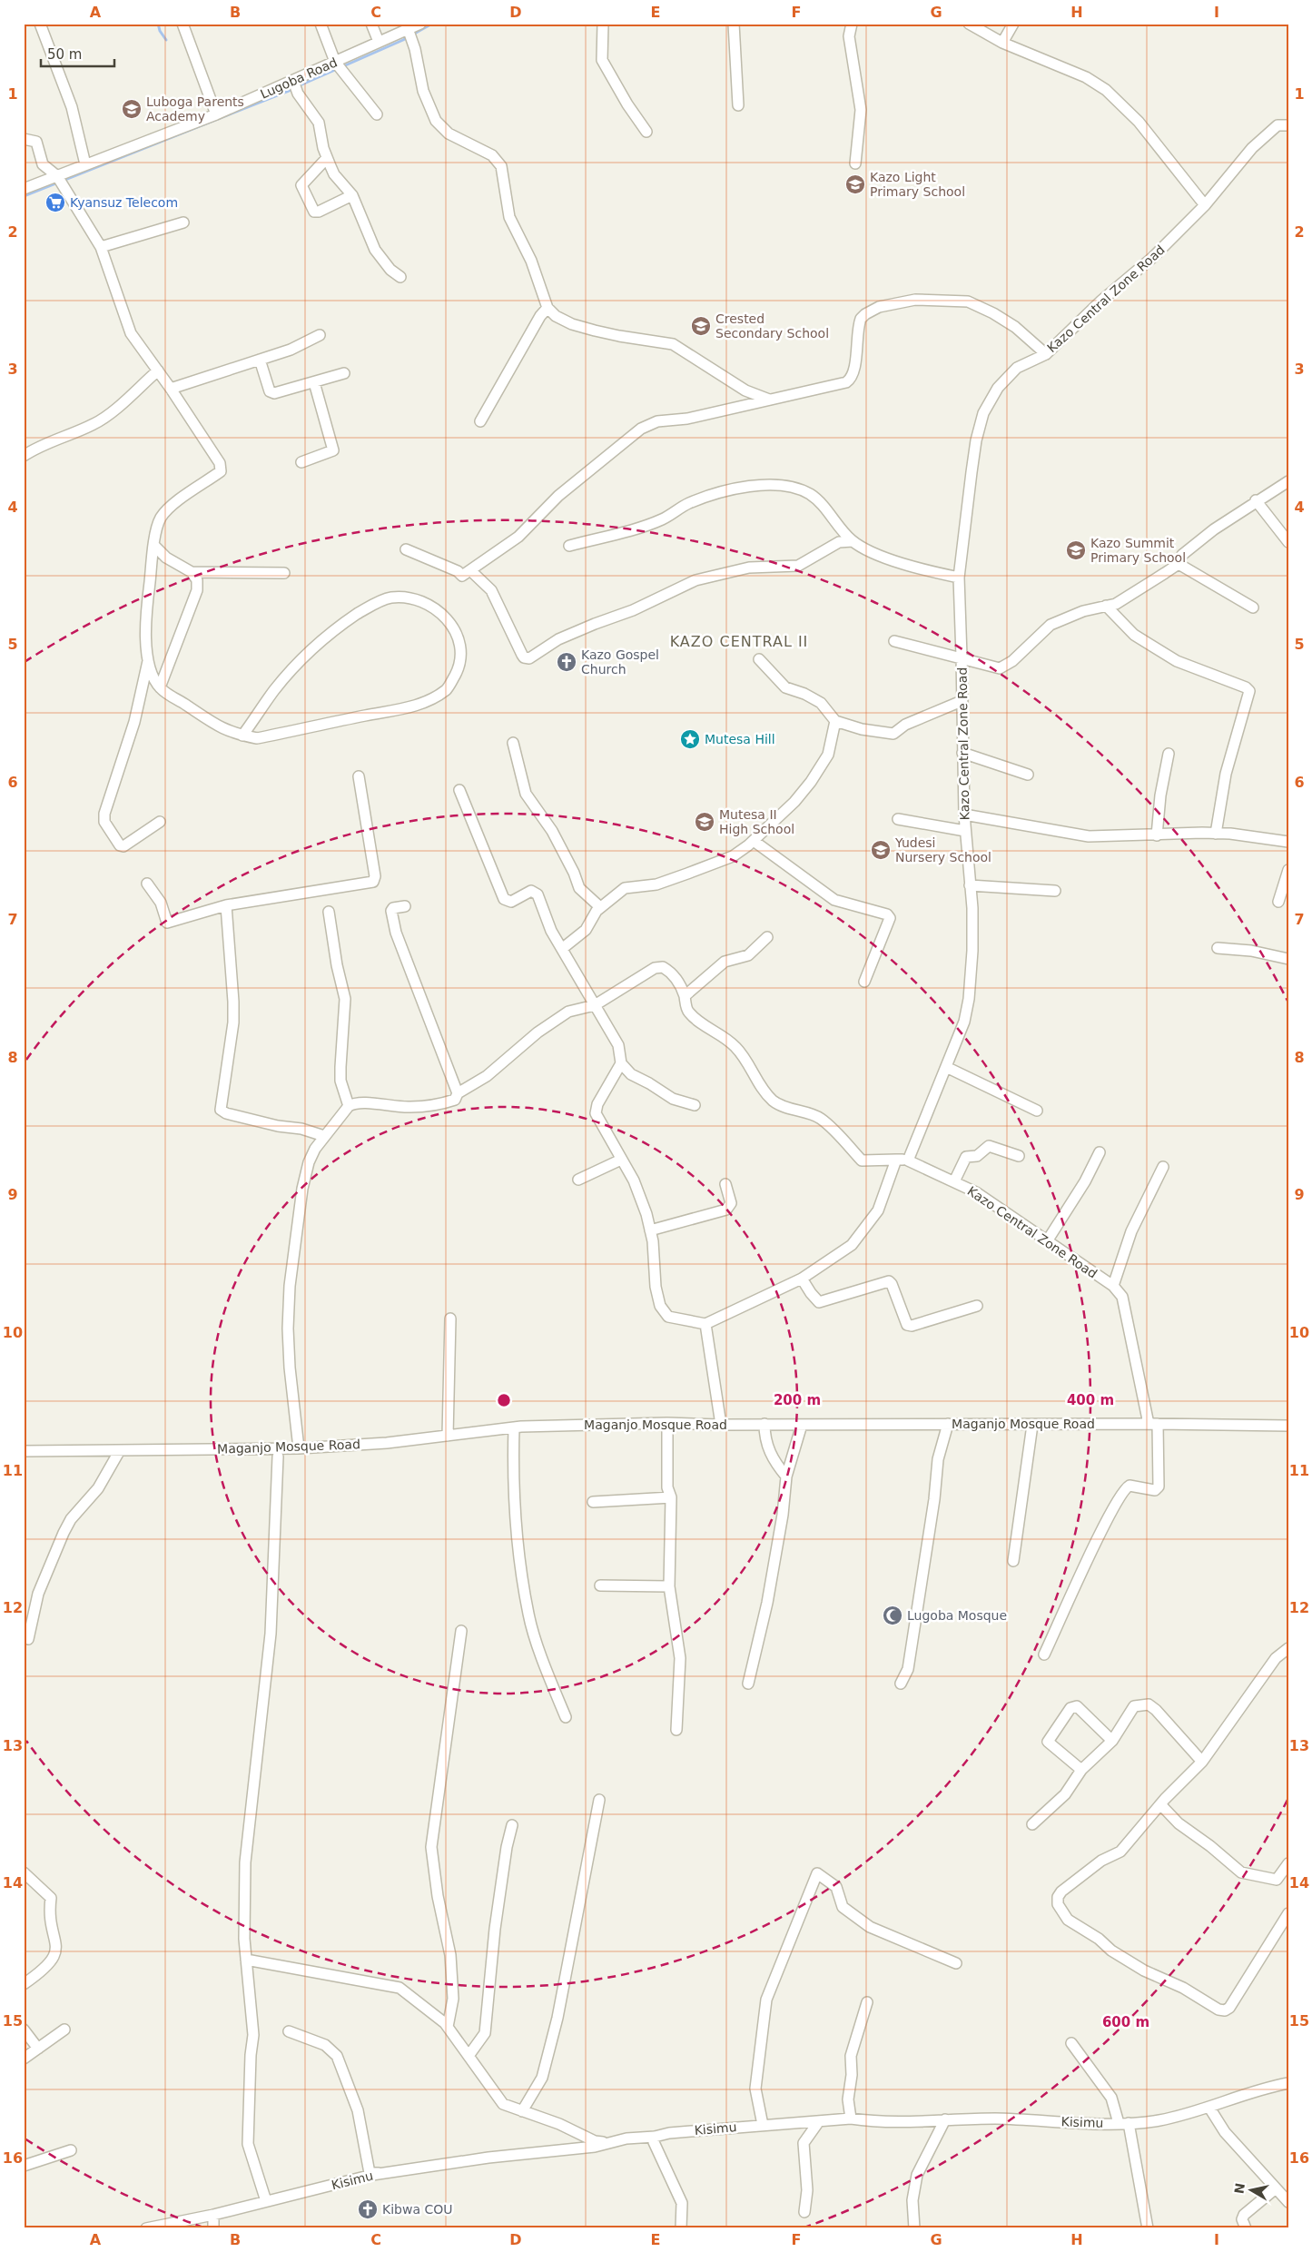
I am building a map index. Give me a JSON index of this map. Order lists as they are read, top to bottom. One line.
{"streets":{"street":["Lugoba Road","Kazo Central Zone Road","Maganjo Mosque Road","Kisimu"]},"crossings":[["Kazo Central Zone Road","Maganjo Mosque Road"]],"districts":["KAZO CENTRAL II"],"places":{"school or university":["Luboga Parents Academy","Kazo Light Primary School","Crested Secondary School","Kazo Summit Primary School","Mutesa II High School","Yudesi Nursery School"],"supermarket":["Kyansuz Telecom"],"church":["Kazo Gospel Church","Kibwa COU"],"place":["Mutesa Hill"],"mosque":["Lugoba Mosque"]},"scale_bar":"50 m","north":"left","grid":{"columns":["A","B","C","D","E","F","G","H","I"],"rows":["1","2","3","4","5","6","7","8","9","10","11","12","13","14","15","16"]},"rings":["200 m","400 m","600 m"]}
